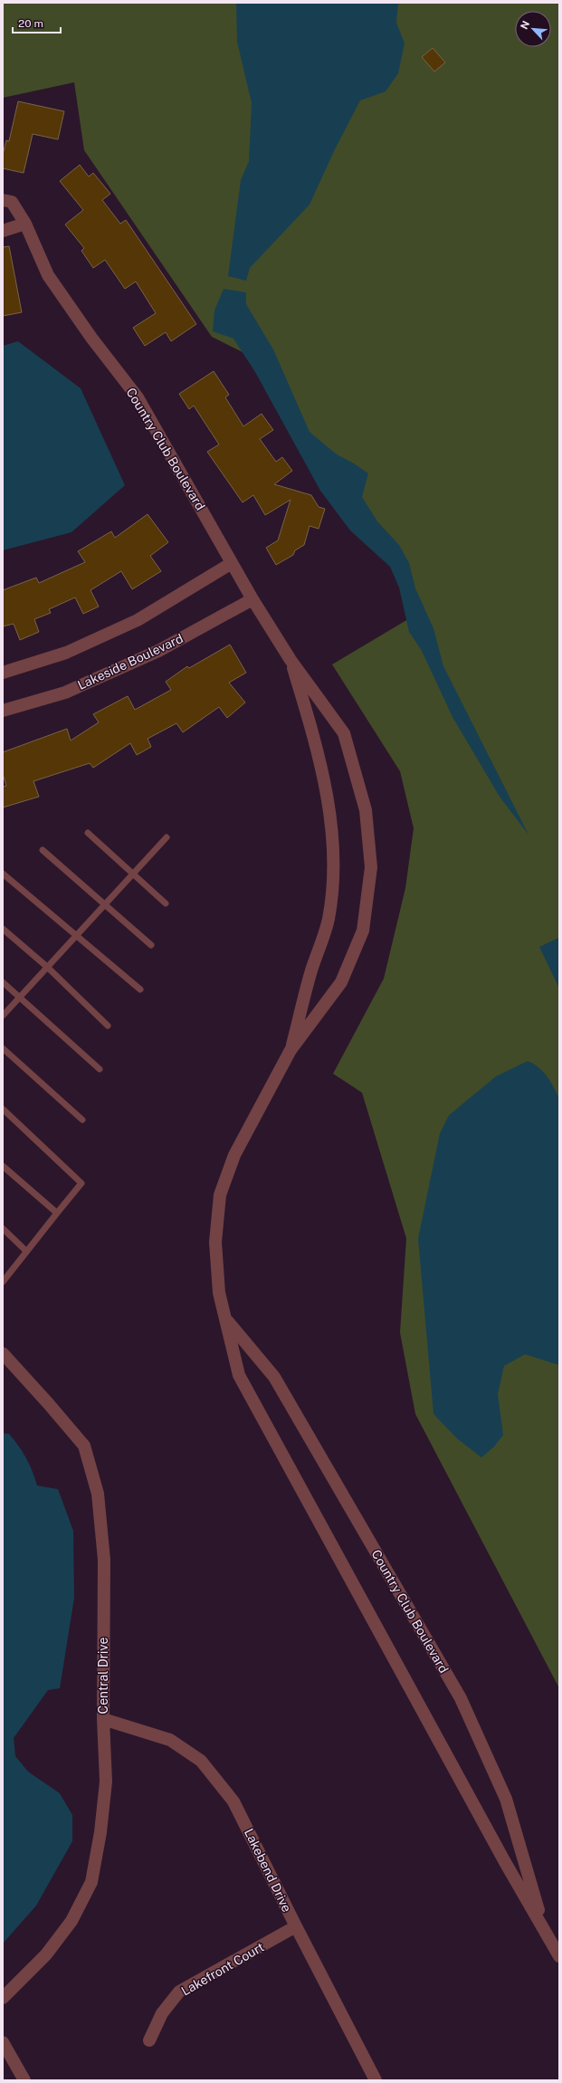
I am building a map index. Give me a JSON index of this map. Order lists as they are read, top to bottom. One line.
{"streets":{"street":["Country Club Boulevard","Lakeside Boulevard","Central Drive","Lakebend Drive","Lakefront Court"]},"crossings":[["Country Club Boulevard","Lakeside Boulevard"],["Central Drive","Lakebend Drive"],["Lakebend Drive","Lakefront Court"]],"scale_bar":"20 m","north":"top left"}
